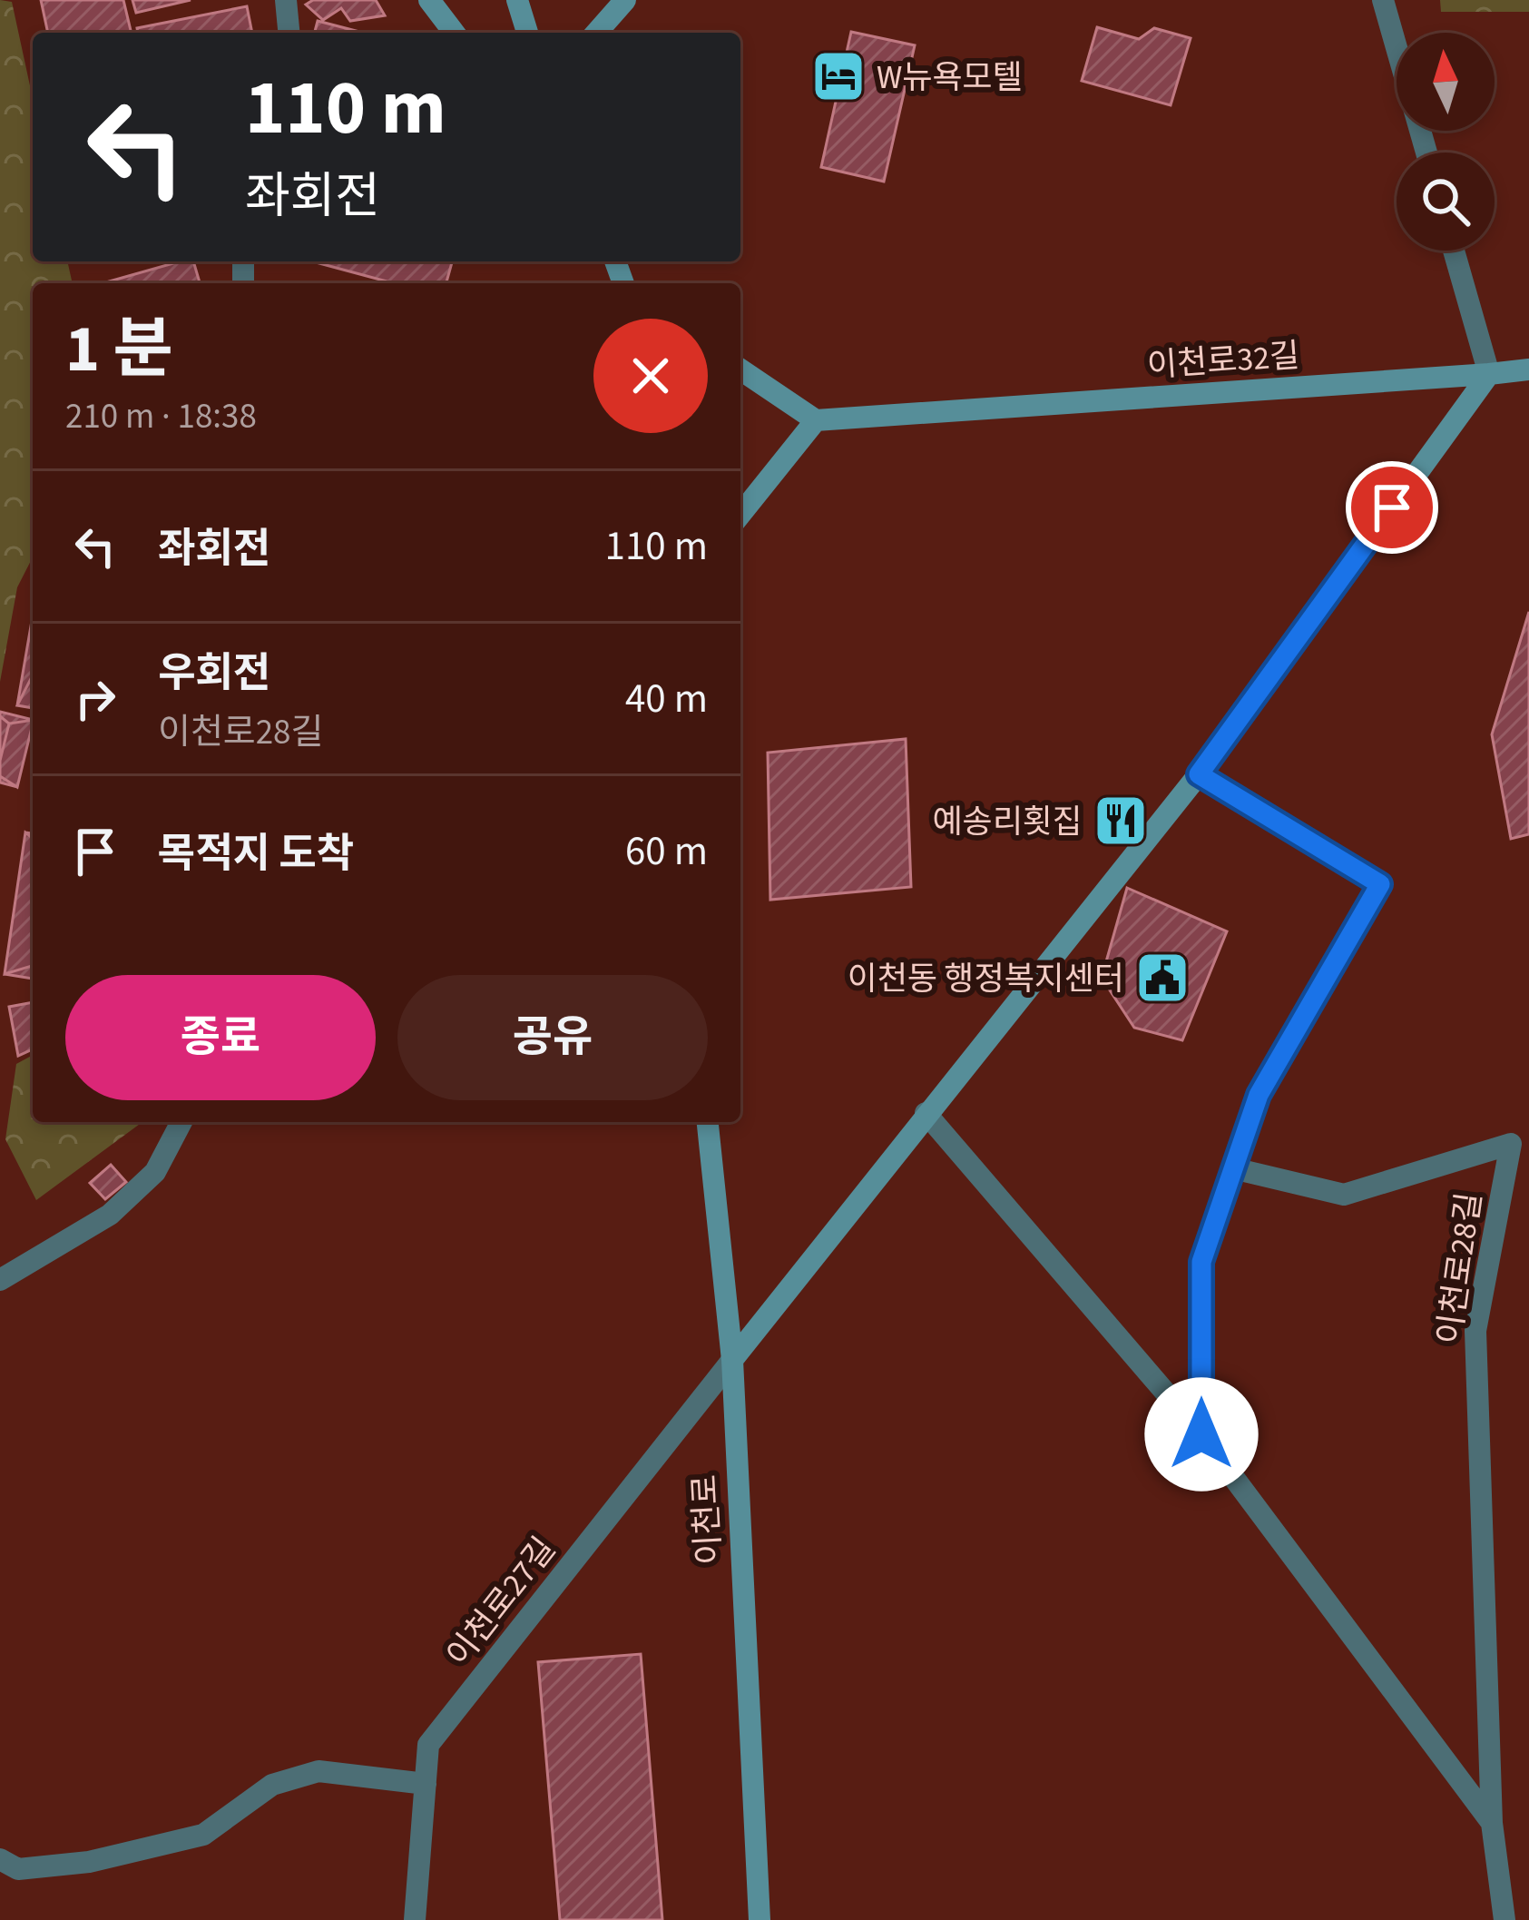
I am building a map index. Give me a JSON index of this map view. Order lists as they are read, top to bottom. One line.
{"streets":{"street":["이천로32길","이천로28길","이천로","이천로27길"]},"crossings":[["이천로","이천로27길"]],"places":{"hotel":["W뉴욕모텔"],"restaurant":["예송리횟집"],"public building":["이천동 행정복지센터"]},"north":"top","page":{"turn":["110 m","좌회전"],"heading":["1 분","210 m · 18:38"],"list":[{"name":"좌회전","value":"110 m"},{"name":"우회전","note":"이천로28길","value":"40 m"},{"name":"목적지 도착","value":"60 m"}],"buttons":["종료","공유"]}}
